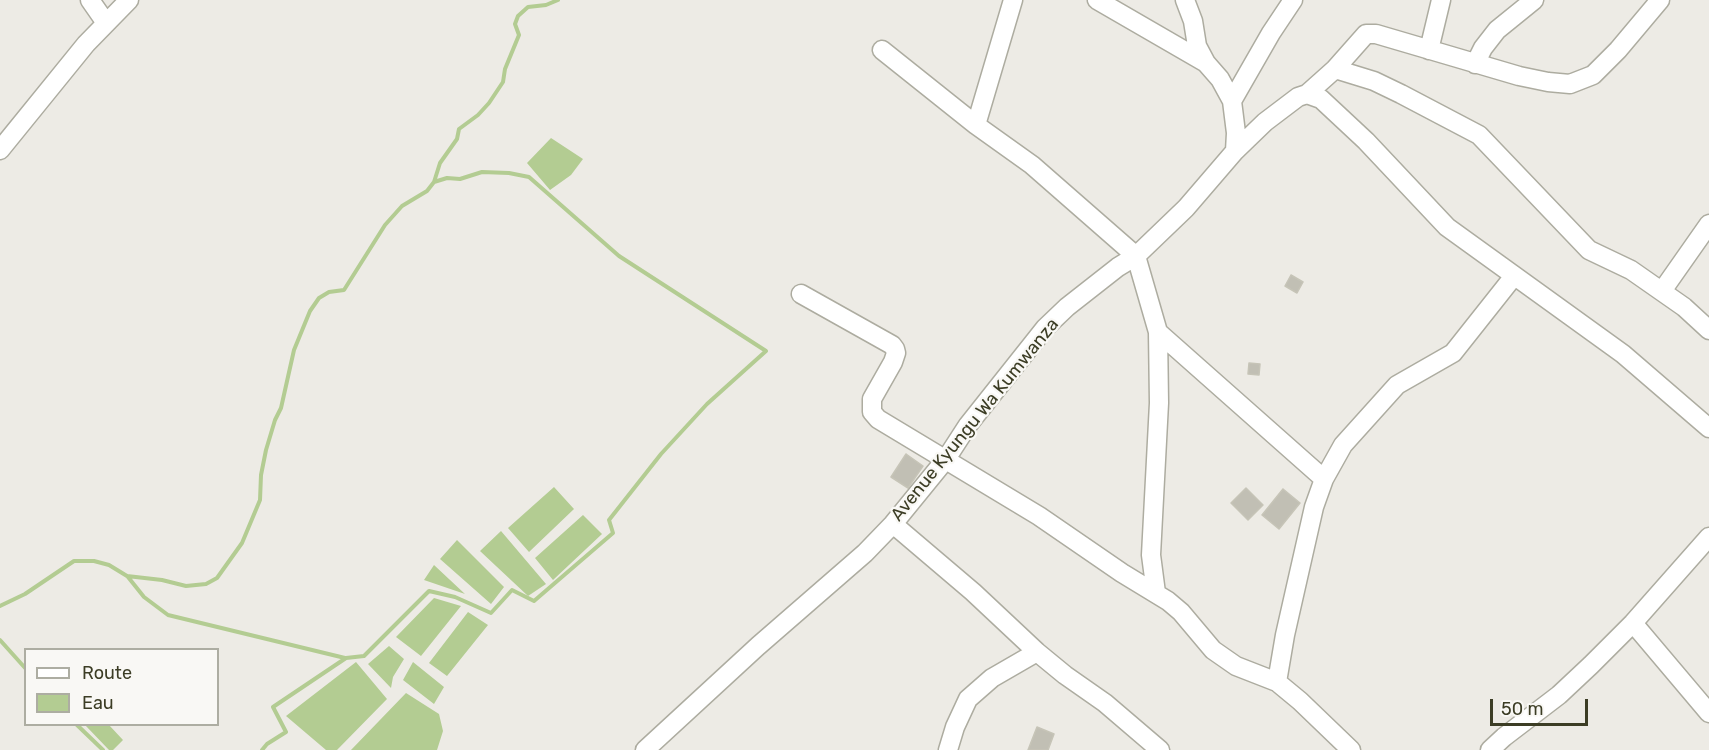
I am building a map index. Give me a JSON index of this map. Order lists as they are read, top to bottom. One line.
{"streets":{"street":["Avenue Kyungu Wa Kumwanza"]},"legend":["Route","Eau"],"scale_bar":"50 m"}
